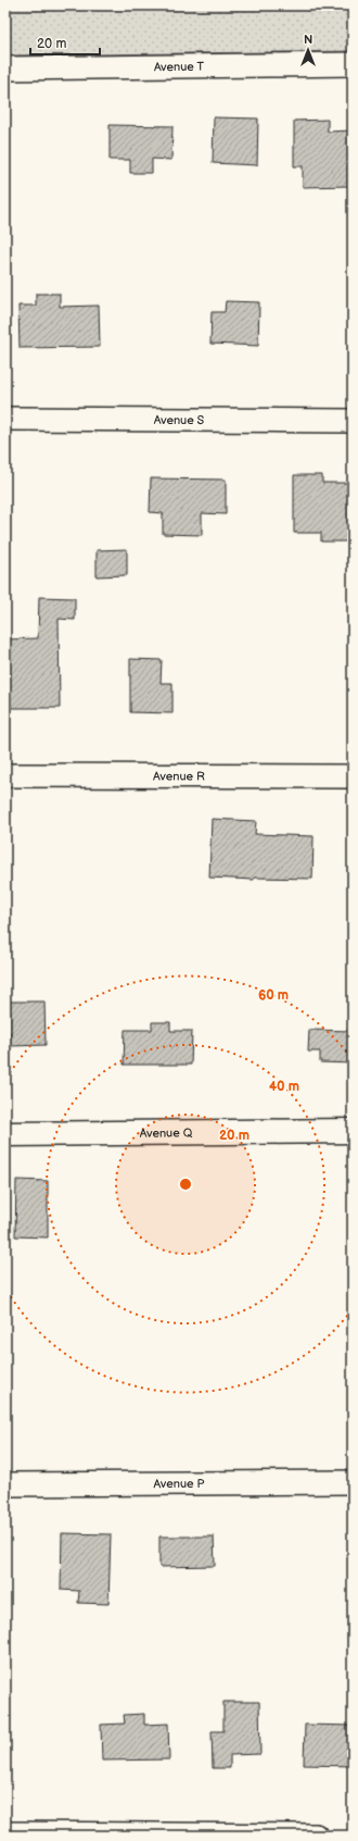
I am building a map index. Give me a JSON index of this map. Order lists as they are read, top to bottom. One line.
{"streets":{"street":["Avenue T","Avenue S","Avenue R","Avenue Q","Avenue P"]},"scale_bar":"20 m","north":"top","rings":["60 m","40 m","20 m"]}
